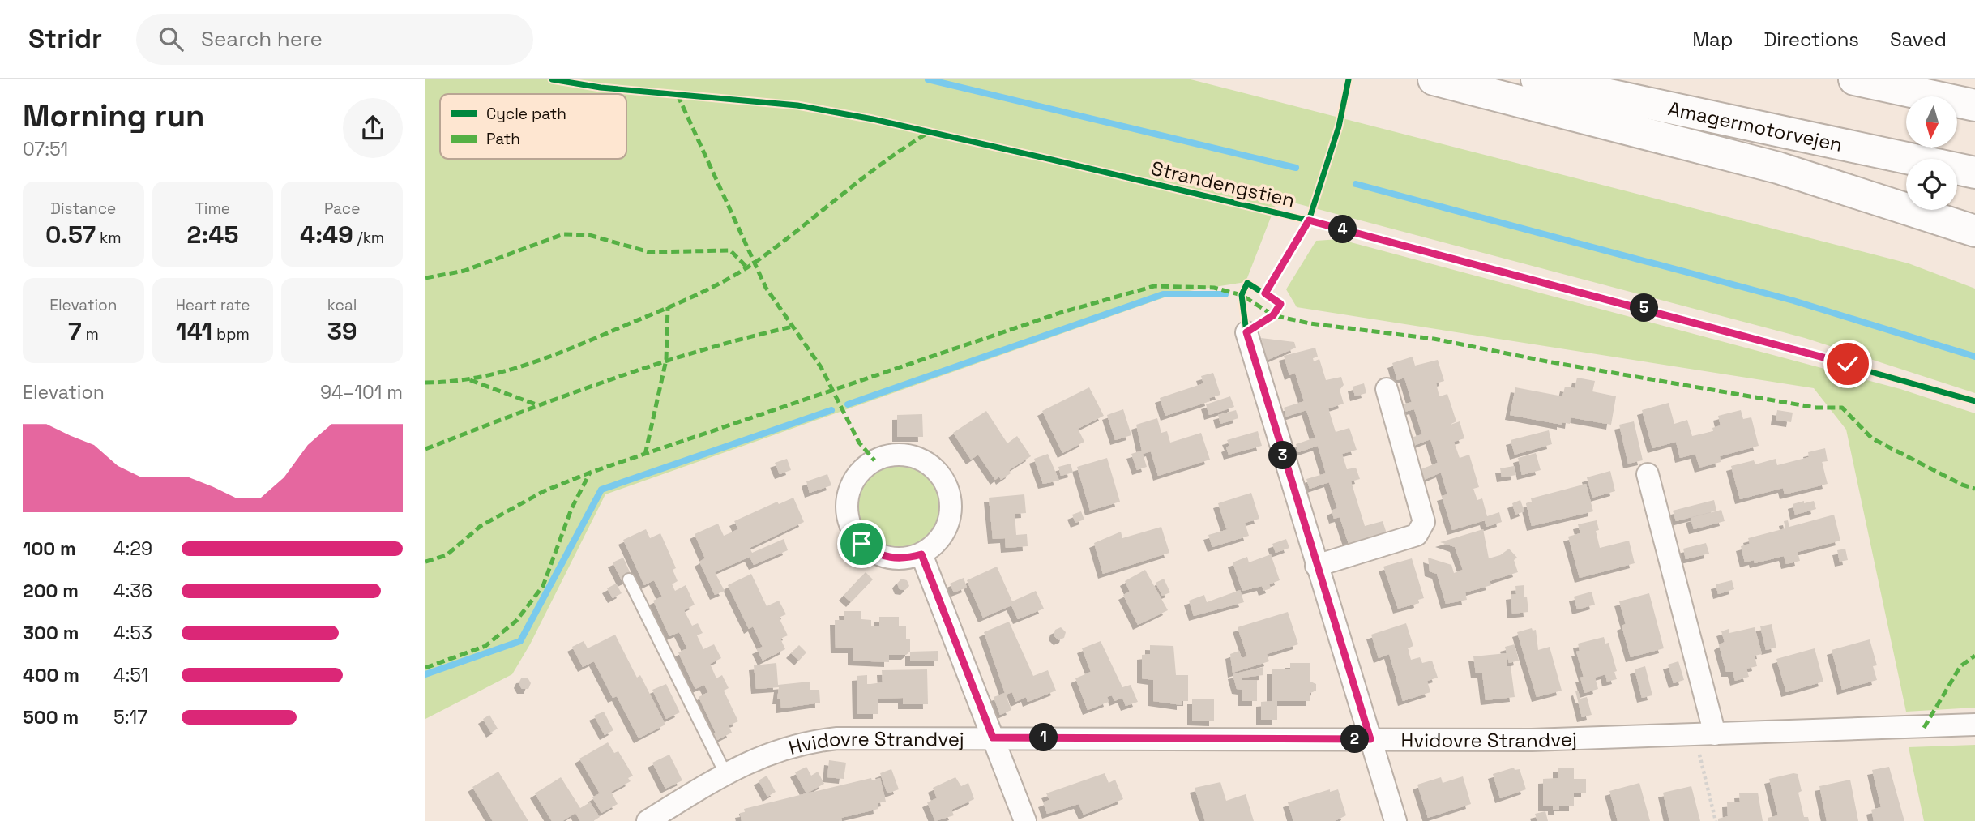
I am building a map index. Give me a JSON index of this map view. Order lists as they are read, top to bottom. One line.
{"streets":{"highway":["Amagermotorvejen"],"street":["Hvidovre Strandvej"],"cycle path":["Strandengstien"]},"legend":["Cycle path","Path"],"north":"bottom","page":{"header":"Stridr","search":"Search here","nav":["Map","Directions","Saved"],"heading":["Morning run","07:51"],"stats":[["Distance","0.57 km"],["Time","2:45"],["Pace","4:49 /km"],["Elevation","7 m"],["Heart rate","141 bpm"],["kcal","39"]],"pins":["4","5","3","1","2"],"chart":["Elevation","94–101 m"],"list":[{"name":"100 m","note":"4:29"},{"name":"200 m","note":"4:36"},{"name":"300 m","note":"4:53"},{"name":"400 m","note":"4:51"},{"name":"500 m","note":"5:17"}]}}
